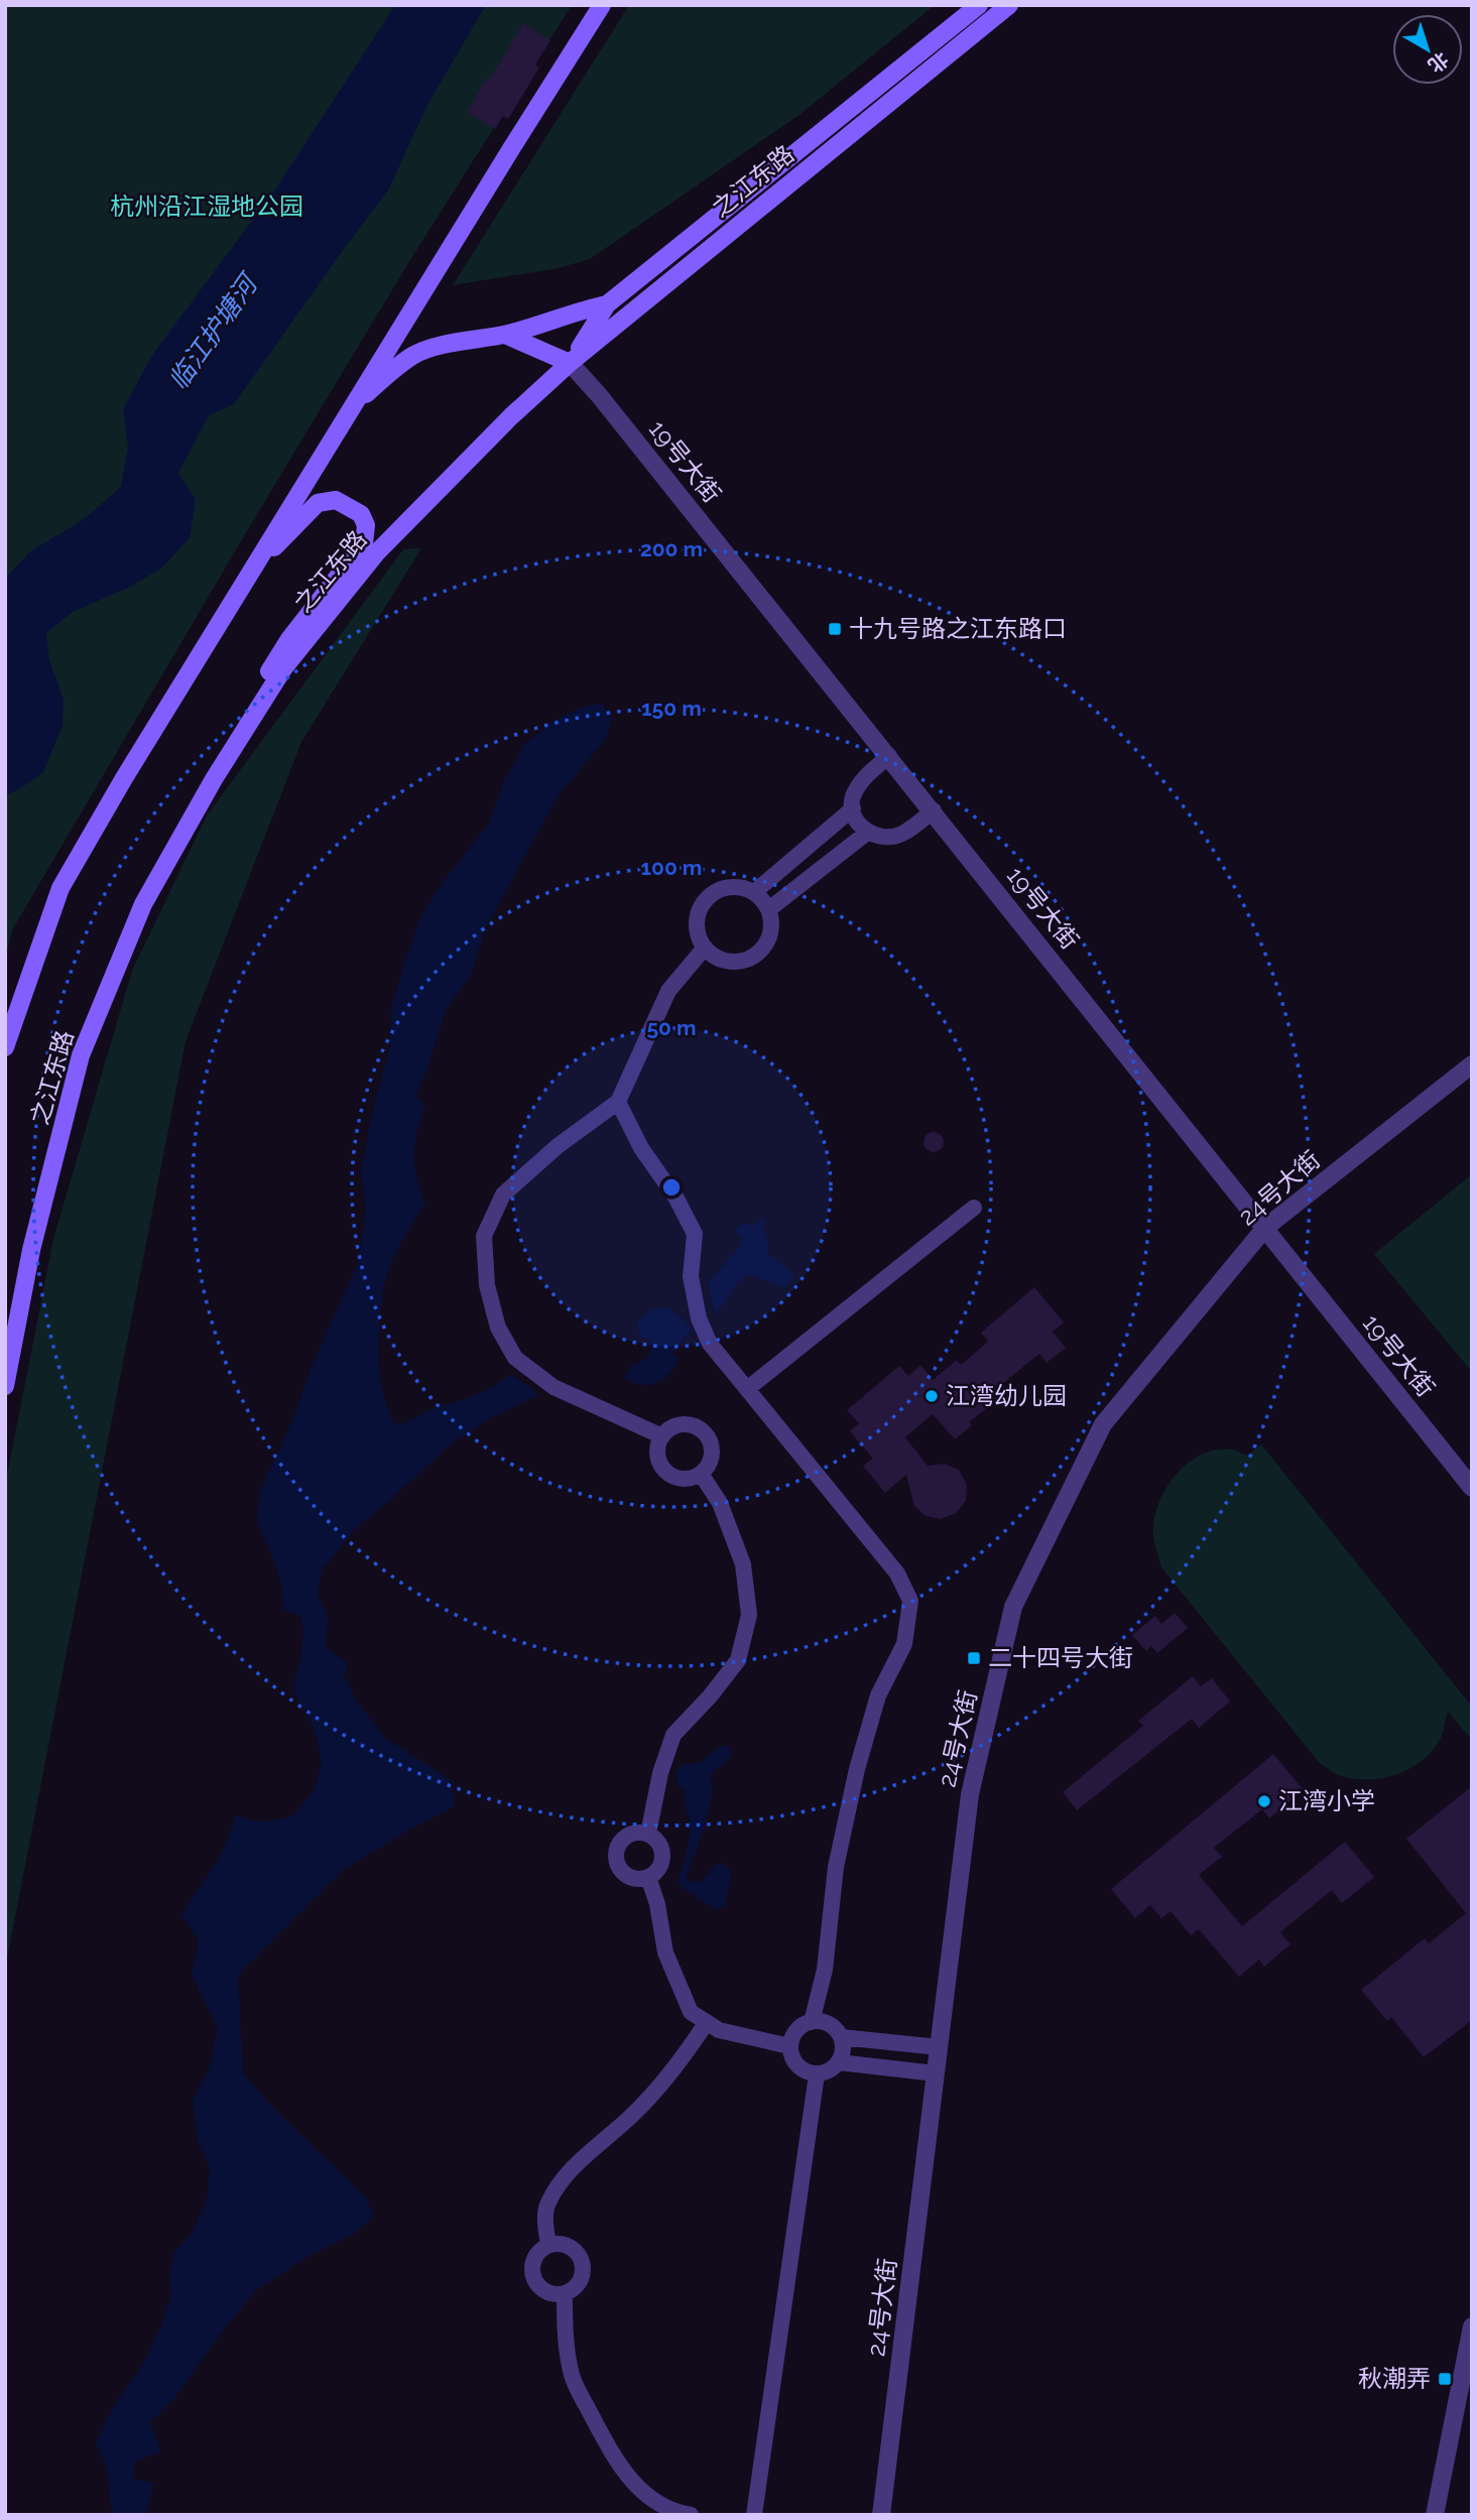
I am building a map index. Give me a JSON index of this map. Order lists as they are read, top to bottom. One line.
{"streets":{"main road":["之江东路"],"street":["19号大街","24号大街"]},"crossings":[["之江东路","19号大街"],["19号大街","24号大街"]],"water":["临江护塘河"],"parks":["杭州沿江湿地公园"],"places":{"transit":["十九号路之江东路口","二十四号大街","秋潮弄"],"other":["江湾幼儿园","江湾小学"]},"north":"bottom right","rings":["200 m","150 m","100 m","50 m"]}
